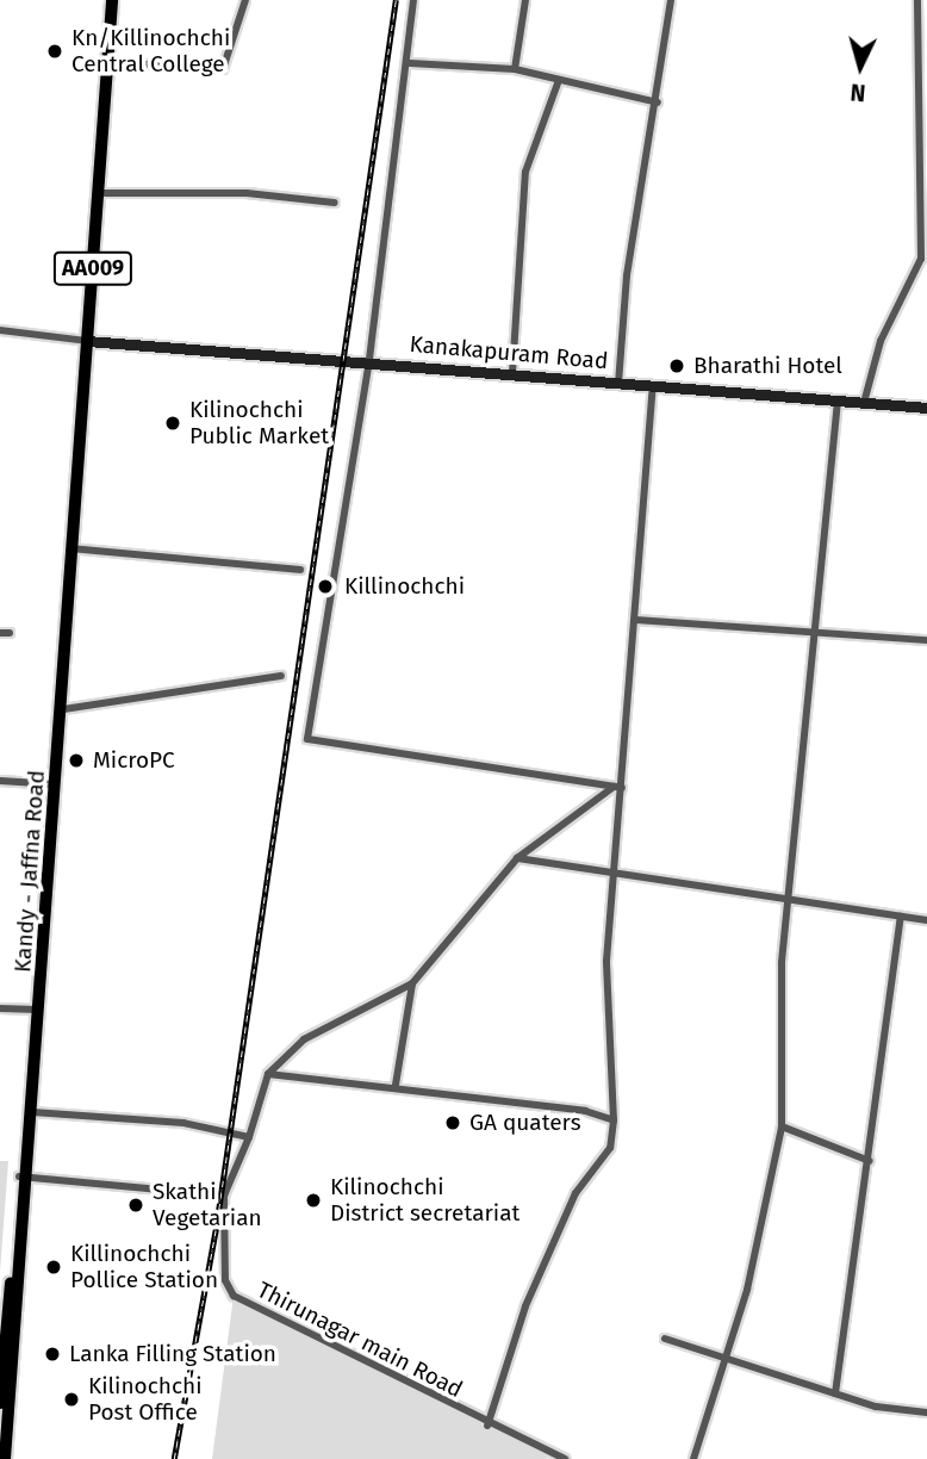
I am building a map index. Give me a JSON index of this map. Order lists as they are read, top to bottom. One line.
{"streets":{"highway":["AA009","Kandy - Jaffna Road"],"street":["Kanakapuram Road","Thirunagar main Road"]},"crossings":[["Kanakapuram Road","Kandy - Jaffna Road"]],"places":["Kn/Killinochchi Central College","Bharathi Hotel","Kilinochchi Public Market","Killinochchi","MicroPC","GA quaters","Kilinochchi District secretariat","Skathi Vegetarian","Killinochchi Pollice Station","Lanka Filling Station","Kilinochchi Post Office"],"north":"bottom"}
